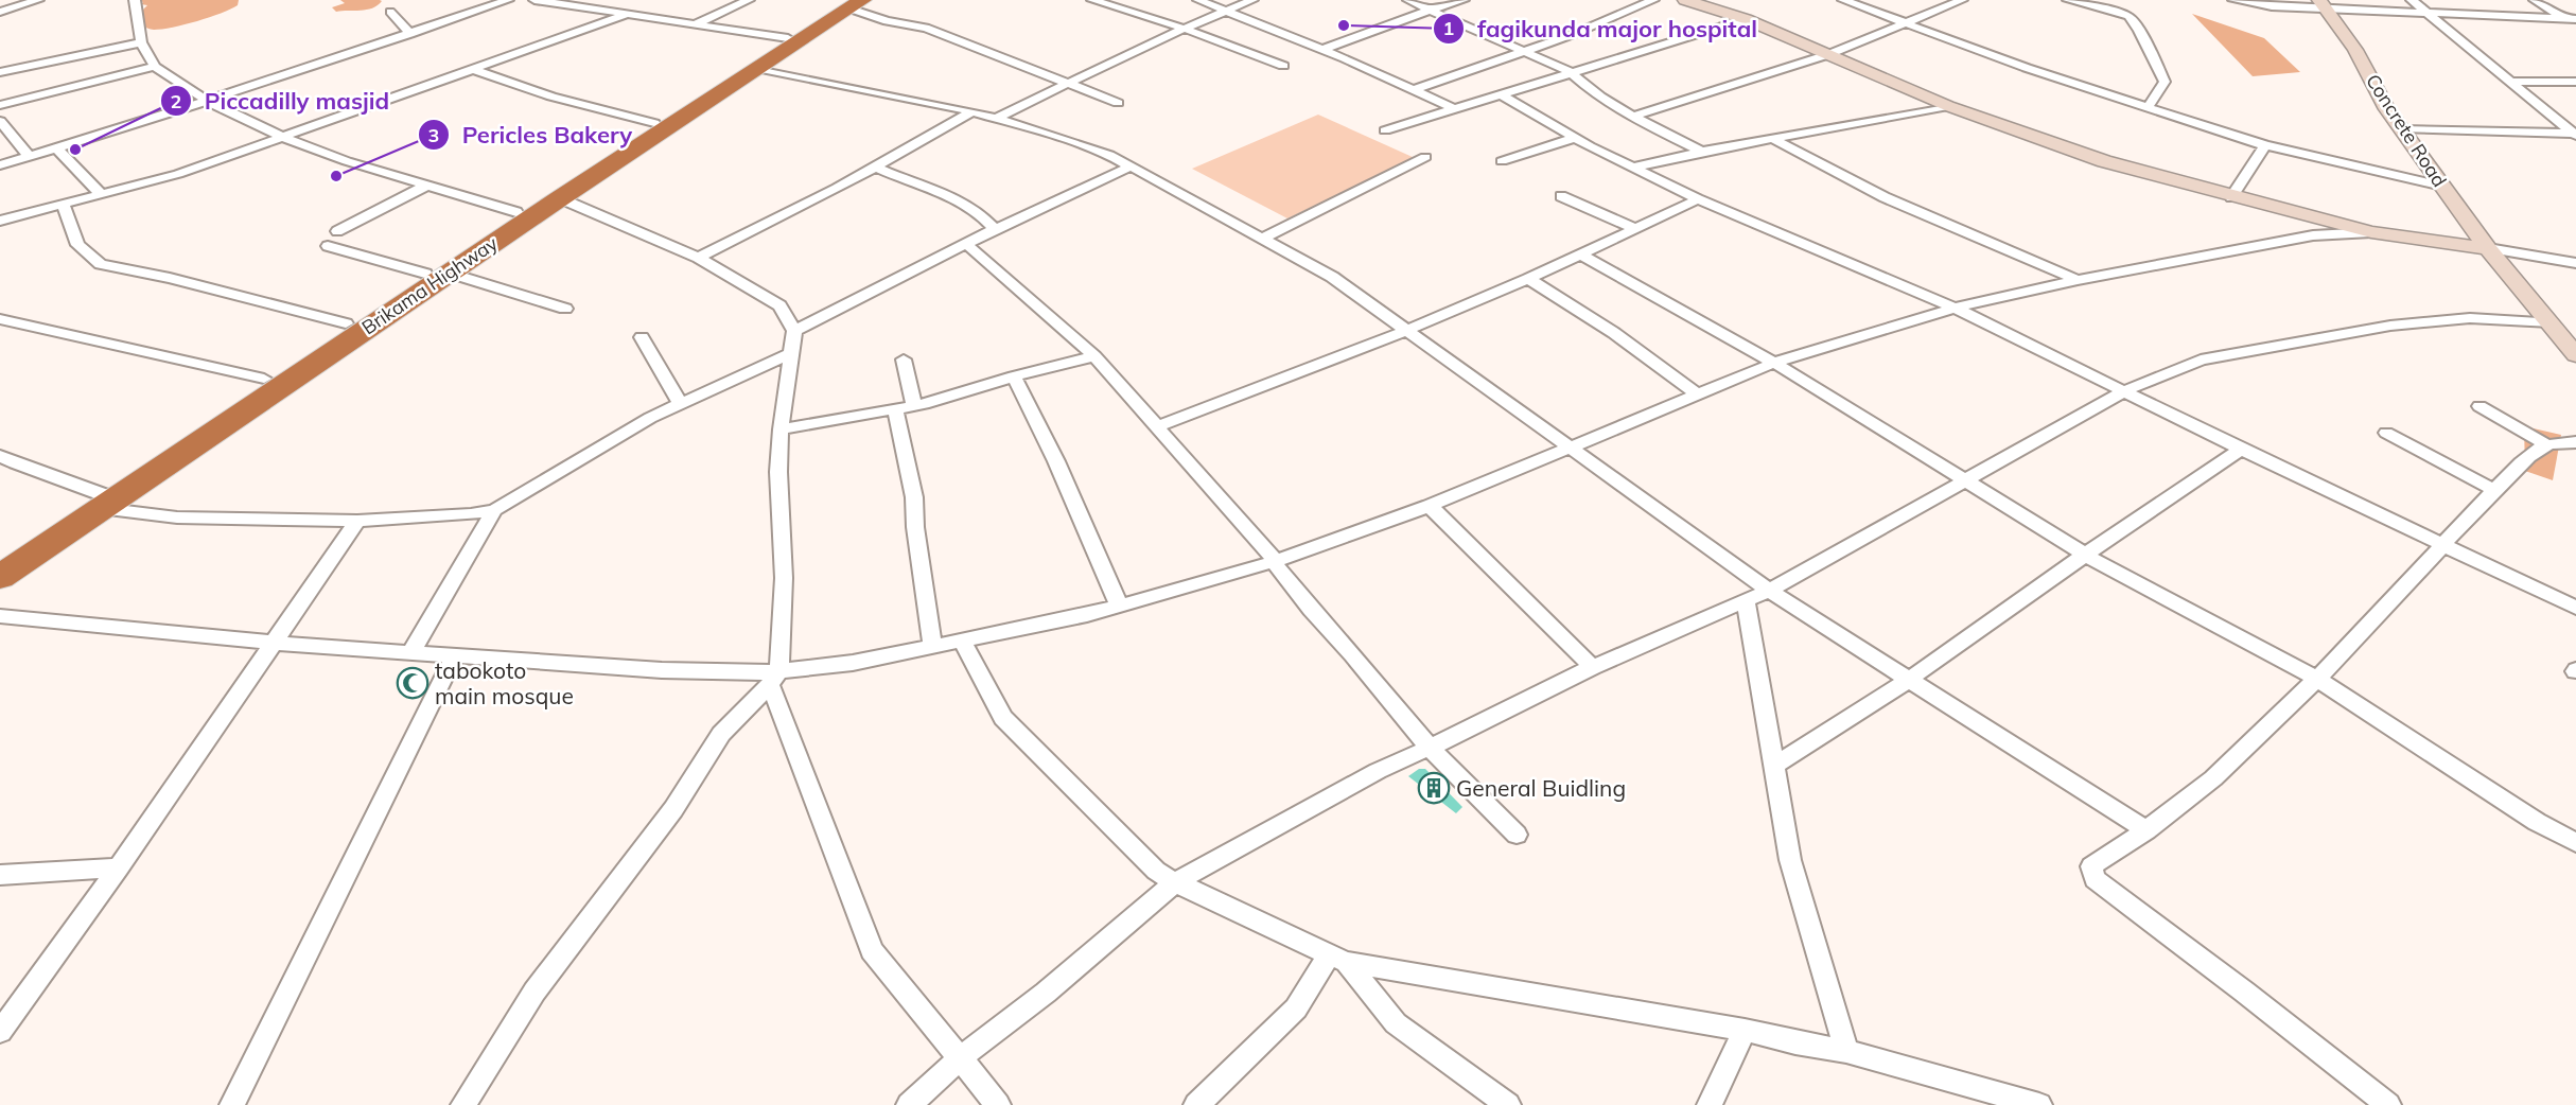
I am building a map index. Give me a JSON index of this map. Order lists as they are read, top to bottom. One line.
{"streets":{"highway":["Brikama Highway"],"street":["Concrete Road"]},"places":{"other":["fagikunda major hospital","Piccadilly masjid","Pericles Bakery"],"mosque":["tabokoto main mosque"],"building":["General Buidling"]}}
